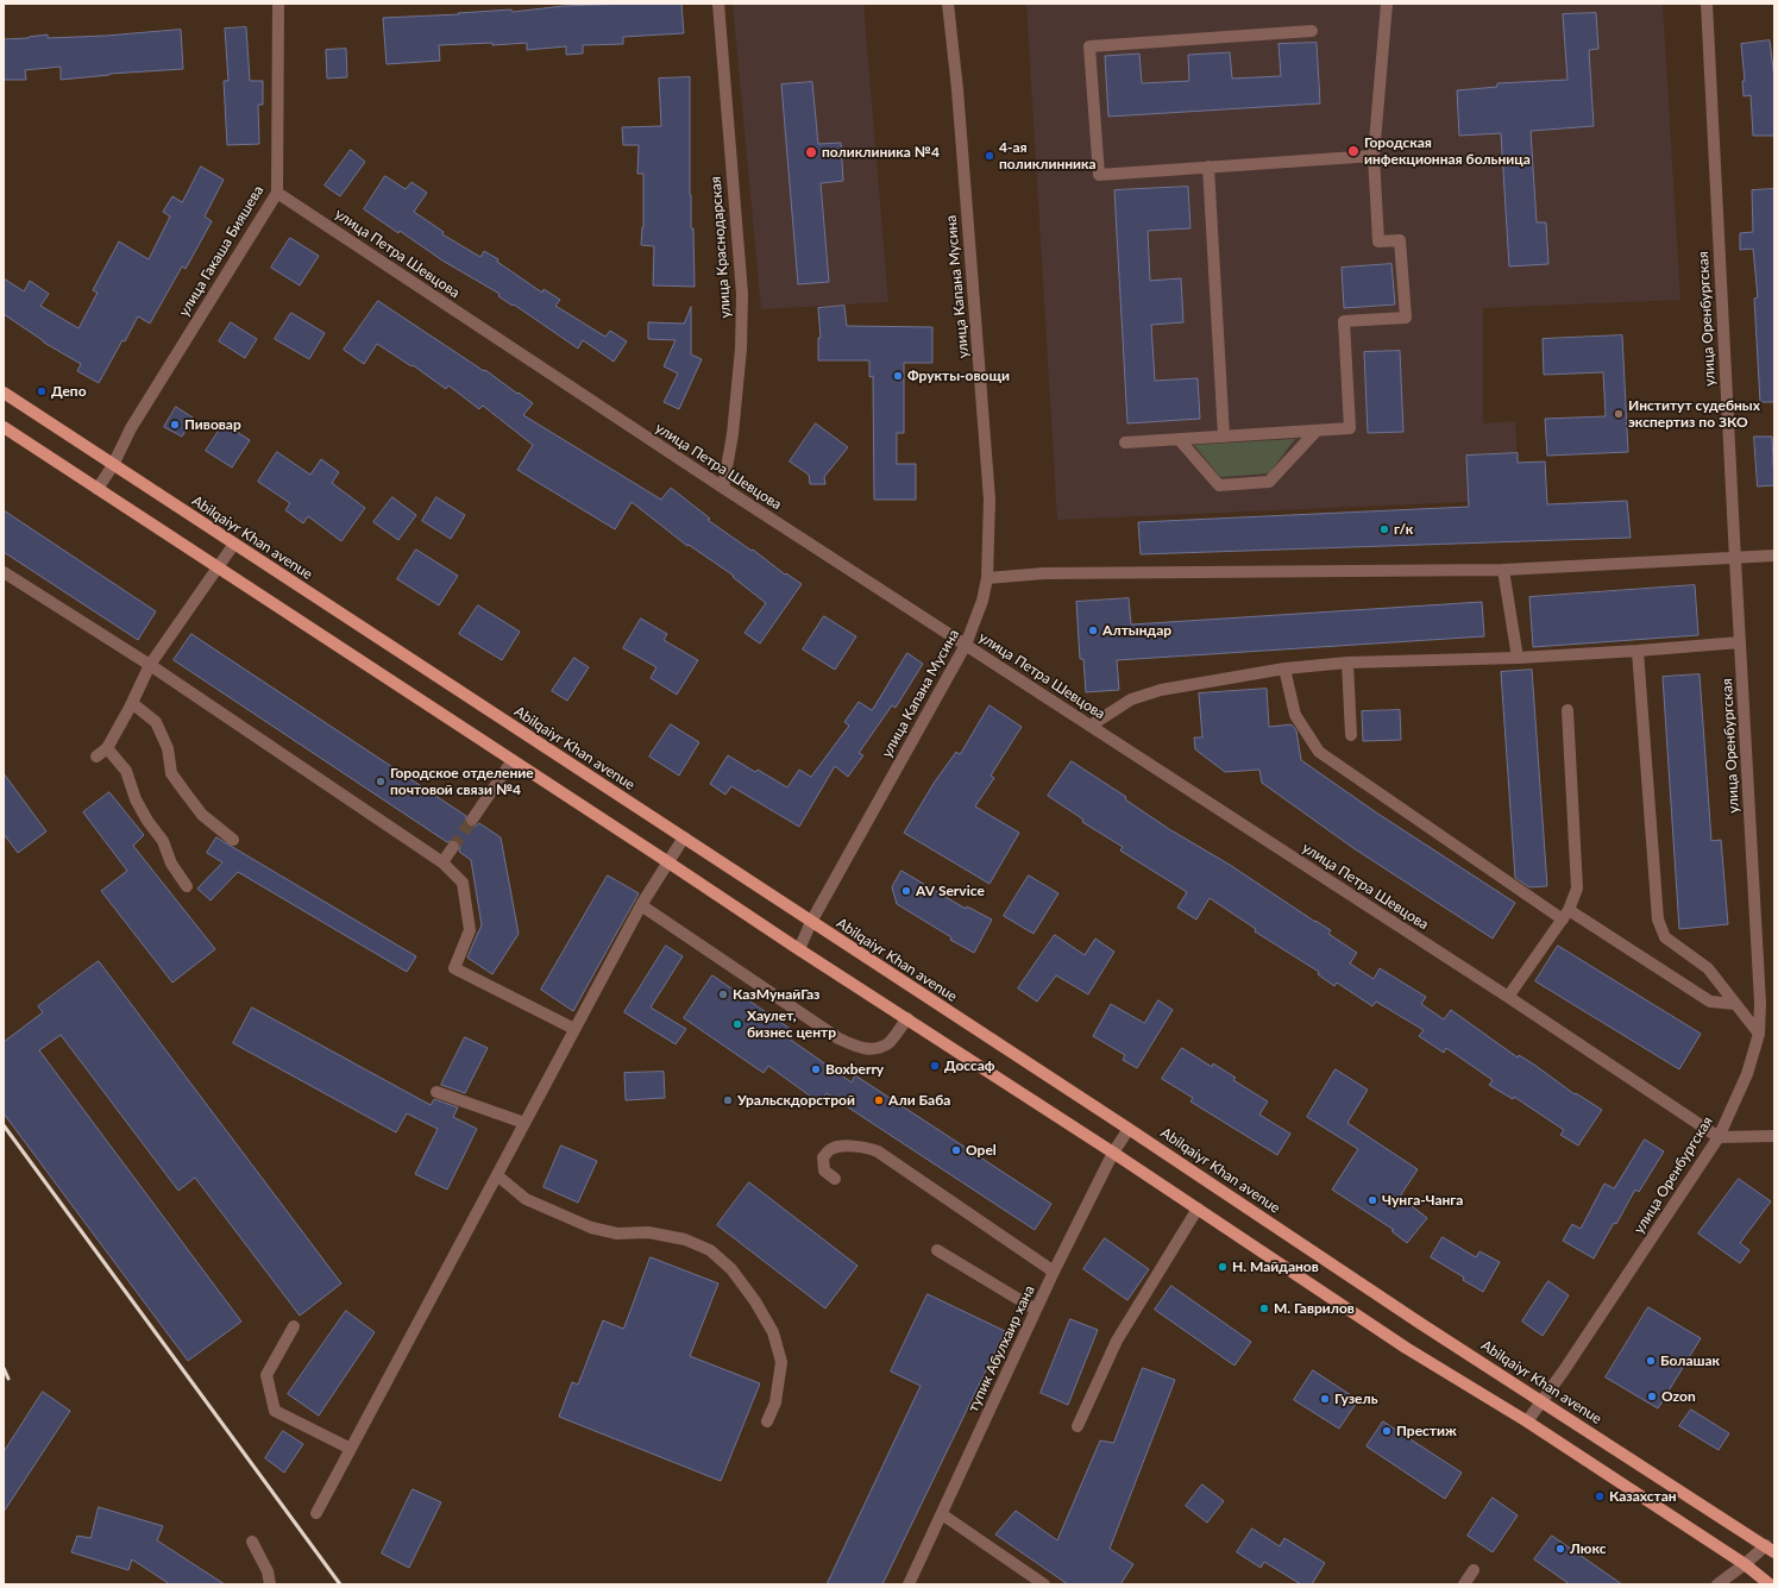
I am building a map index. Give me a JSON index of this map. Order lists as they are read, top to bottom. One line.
{"streets":{"main road":["Abilqaiyr Khan avenue"],"street":["улица Краснодарская","улица Гакаша Бияшева","улица Петра Шевцова","улица Капана Мусина","улица Оренбургская","тупик Абулхаир хана"]},"crossings":[["улица Краснодарская","улица Петра Шевцова"],["улица Гакаша Бияшева","улица Петра Шевцова"],["улица Гакаша Бияшева","Abilqaiyr Khan avenue"],["улица Петра Шевцова","улица Капана Мусина"],["улица Петра Шевцова","улица Оренбургская"],["улица Капана Мусина","Abilqaiyr Khan avenue"],["улица Оренбургская","Abilqaiyr Khan avenue"],["Abilqaiyr Khan avenue","тупик Абулхаир хана"]],"places":["Городская инфекционная больница","поликлиника №4","4-ая поликлинника","Фрукты-овощи","Депо","Институт судебных экспертиз по ЗКО","Пивовар","г/к","Алтындар","Городское отделение почтовой связи №4","AV Service","КазМунайГаз","Хаулет, бизнес центр","Доссаф","Boxberry","Уральскдорстрой","Али Баба","Opel","Чунга-Чанга","Н. Майданов","М. Гаврилов","Болашак","Ozon","Гузель","Престиж","Казахстан","Люкс"]}
